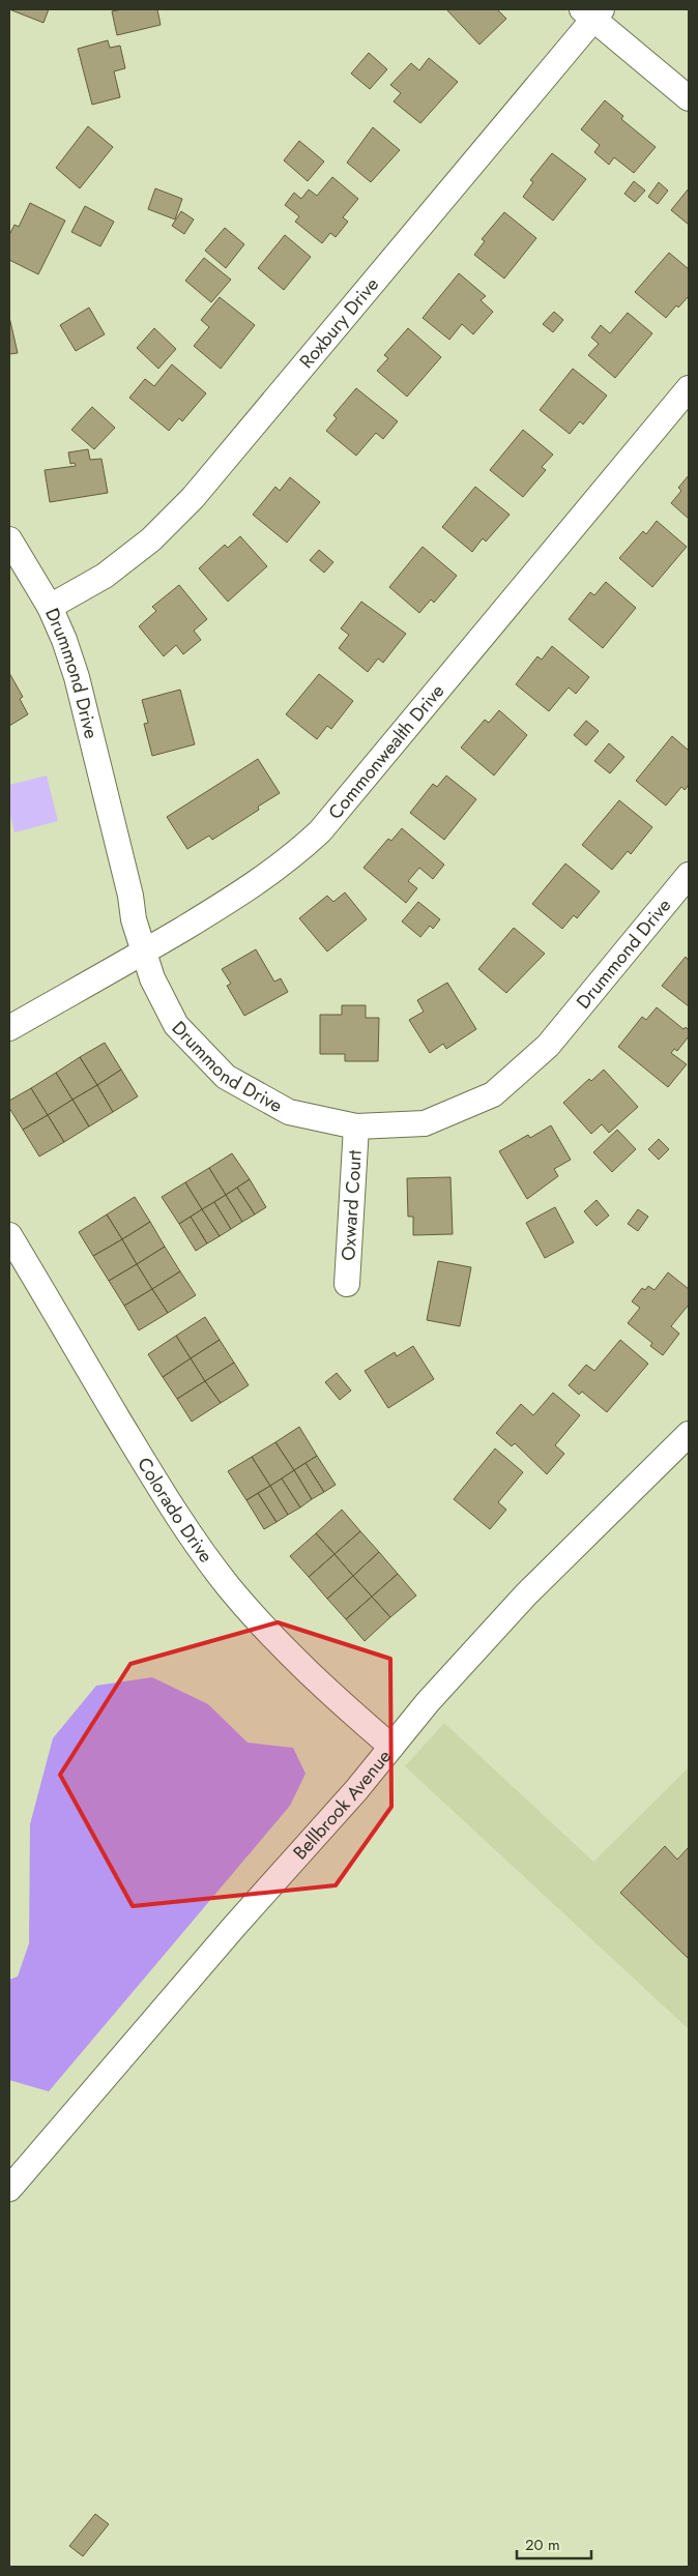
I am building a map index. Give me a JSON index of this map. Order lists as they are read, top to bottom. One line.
{"streets":{"street":["Roxbury Drive","Drummond Drive","Commonwealth Drive","Oxward Court","Colorado Drive","Bellbrook Avenue"]},"crossings":[["Roxbury Drive","Drummond Drive"],["Drummond Drive","Commonwealth Drive"],["Drummond Drive","Oxward Court"],["Colorado Drive","Bellbrook Avenue"]],"scale_bar":"20 m"}
